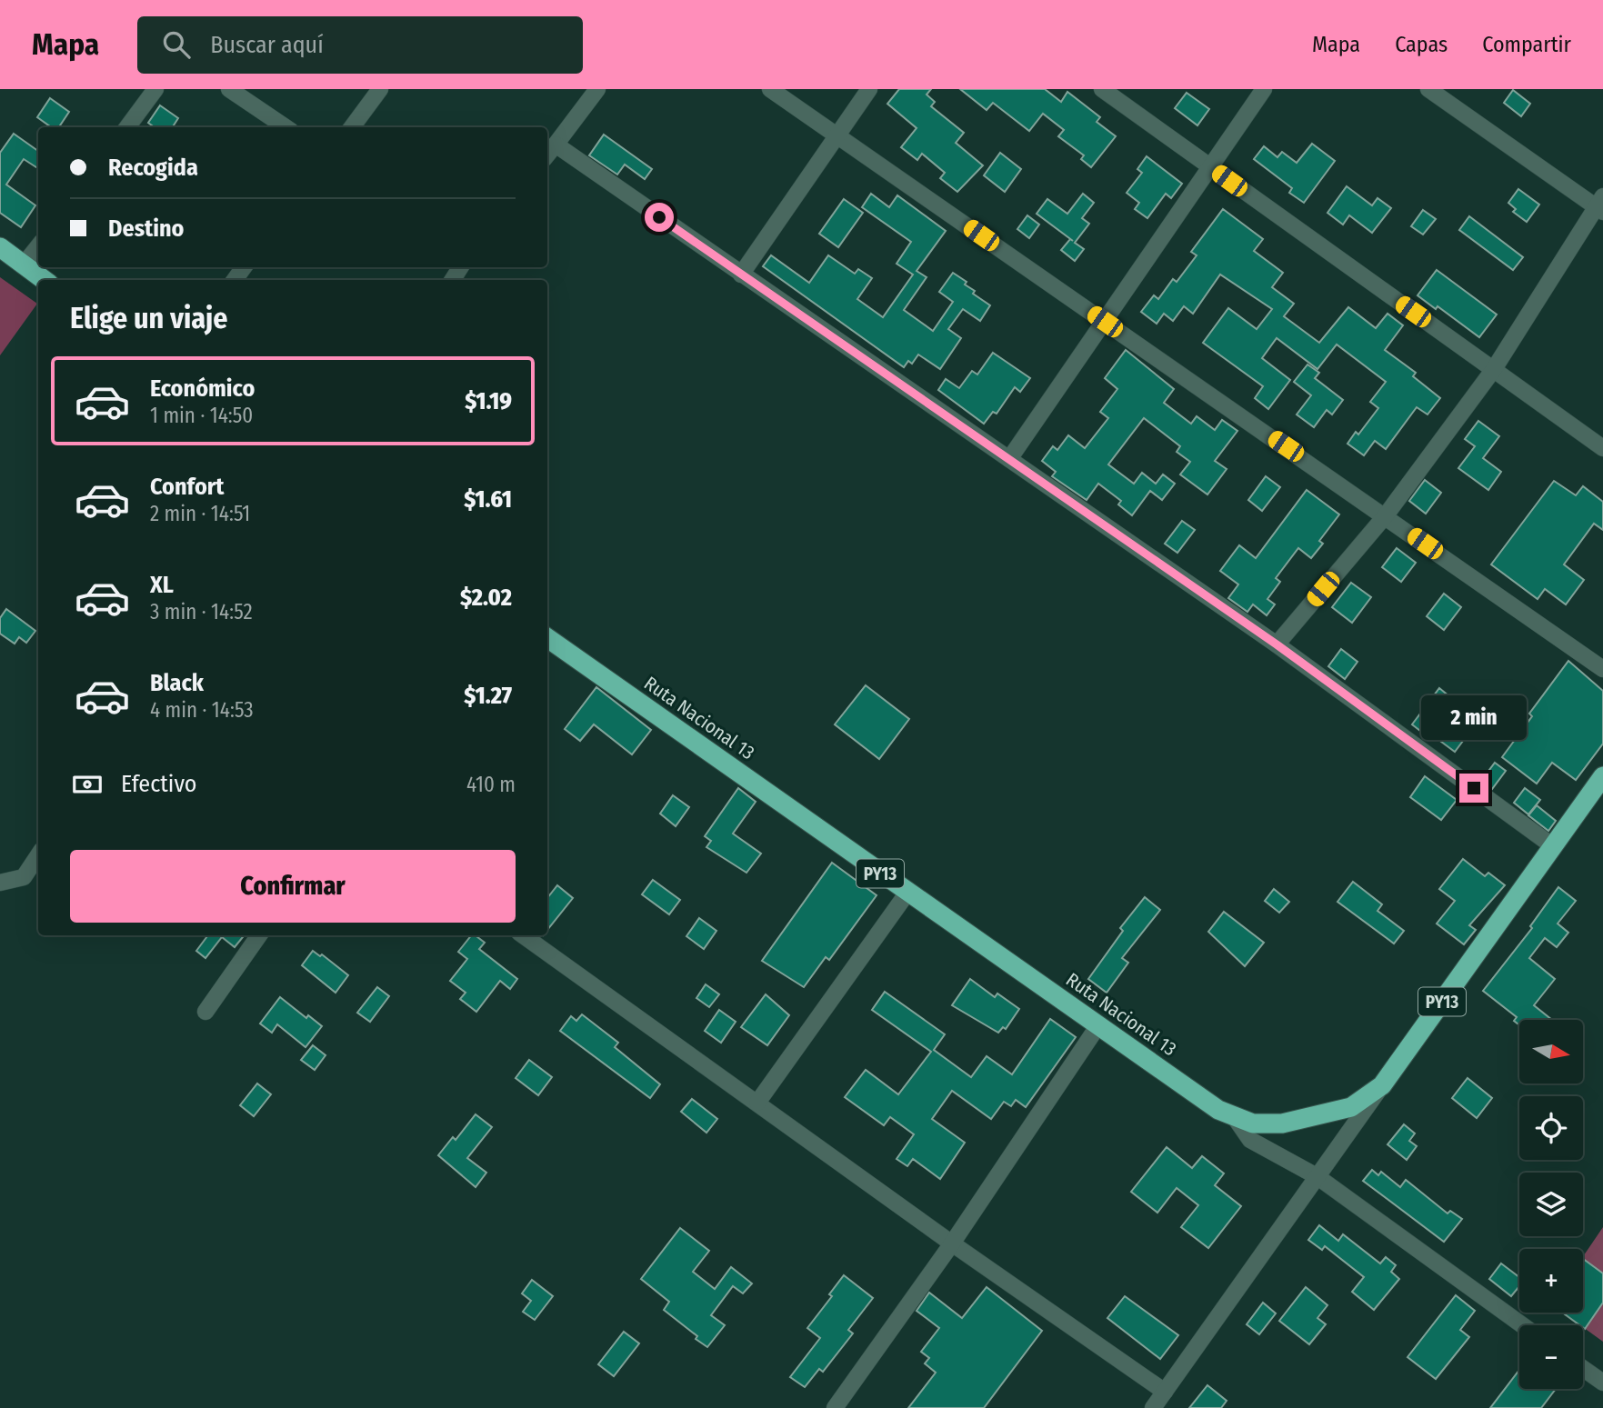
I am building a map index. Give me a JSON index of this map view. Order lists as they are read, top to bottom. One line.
{"streets":{"highway":["Ruta Nacional 13","PY13"]},"north":"right","page":{"header":"Mapa","search":"Buscar aquí","nav":["Mapa","Capas","Compartir"],"banner":["Recogida","Destino"],"heading":"Elige un viaje","list":[{"name":"Económico","note":"1 min · 14:50","value":"$1.19"},{"name":"Confort","note":"2 min · 14:51","value":"$1.61"},{"name":"XL","note":"3 min · 14:52","value":"$2.02"},{"name":"Black","note":"4 min · 14:53","value":"$1.27"}],"bubble":"2 min","pay":["Efectivo","410 m"],"buttons":"Confirmar","map_buttons":["+","−"]}}
